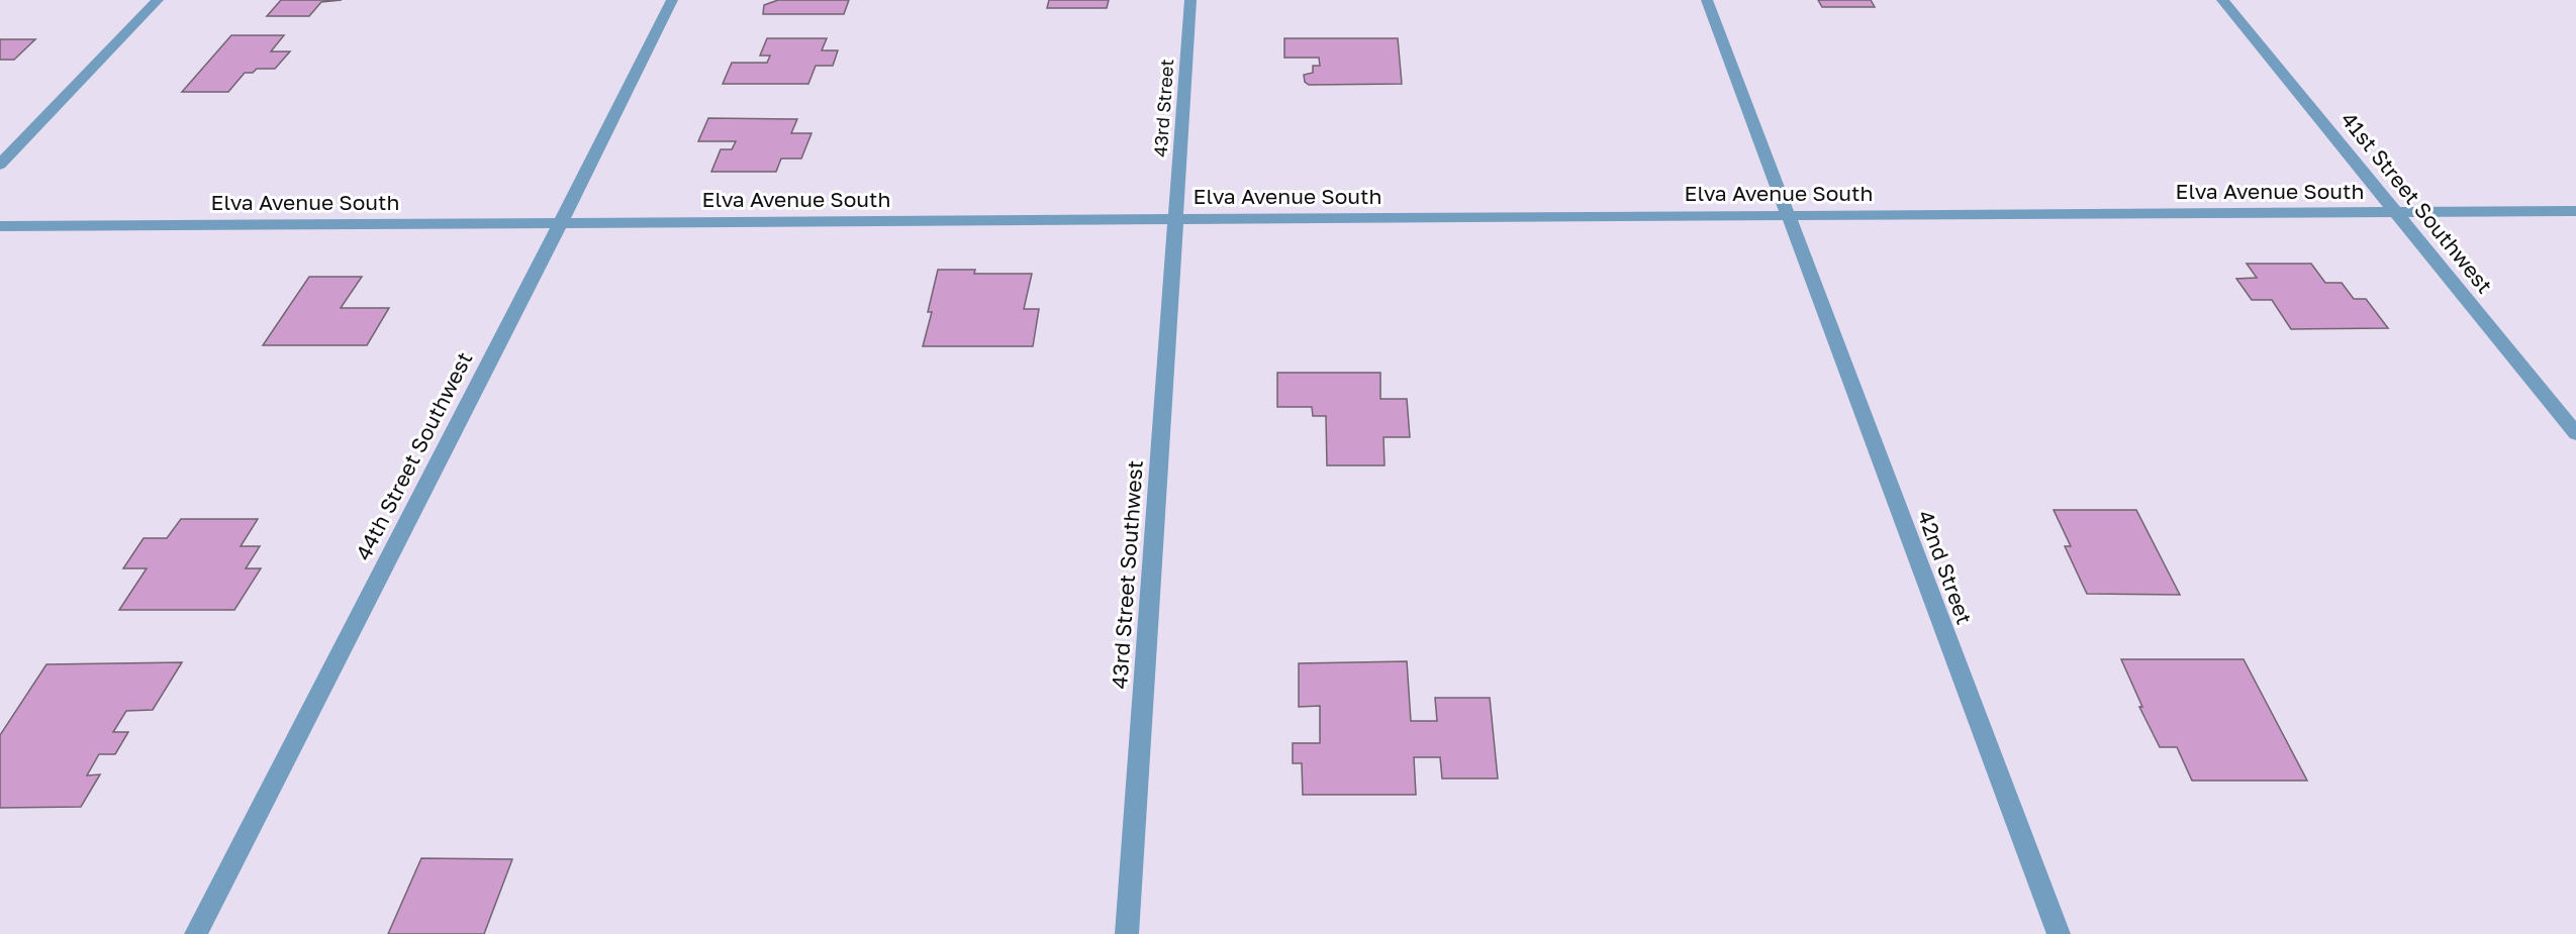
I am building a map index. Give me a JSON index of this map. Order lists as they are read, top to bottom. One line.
{"streets":{"street":["43rd Street","Elva Avenue South","41st Street Southwest","44th Street Southwest","42nd Street","43rd Street Southwest"]},"crossings":[["43rd Street","Elva Avenue South"],["43rd Street","43rd Street Southwest"],["Elva Avenue South","41st Street Southwest"],["Elva Avenue South","44th Street Southwest"],["Elva Avenue South","42nd Street"],["Elva Avenue South","43rd Street Southwest"]]}
